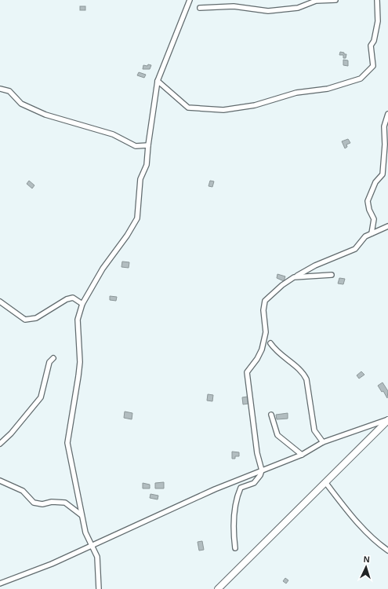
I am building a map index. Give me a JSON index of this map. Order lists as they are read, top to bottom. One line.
{"north":"top"}
